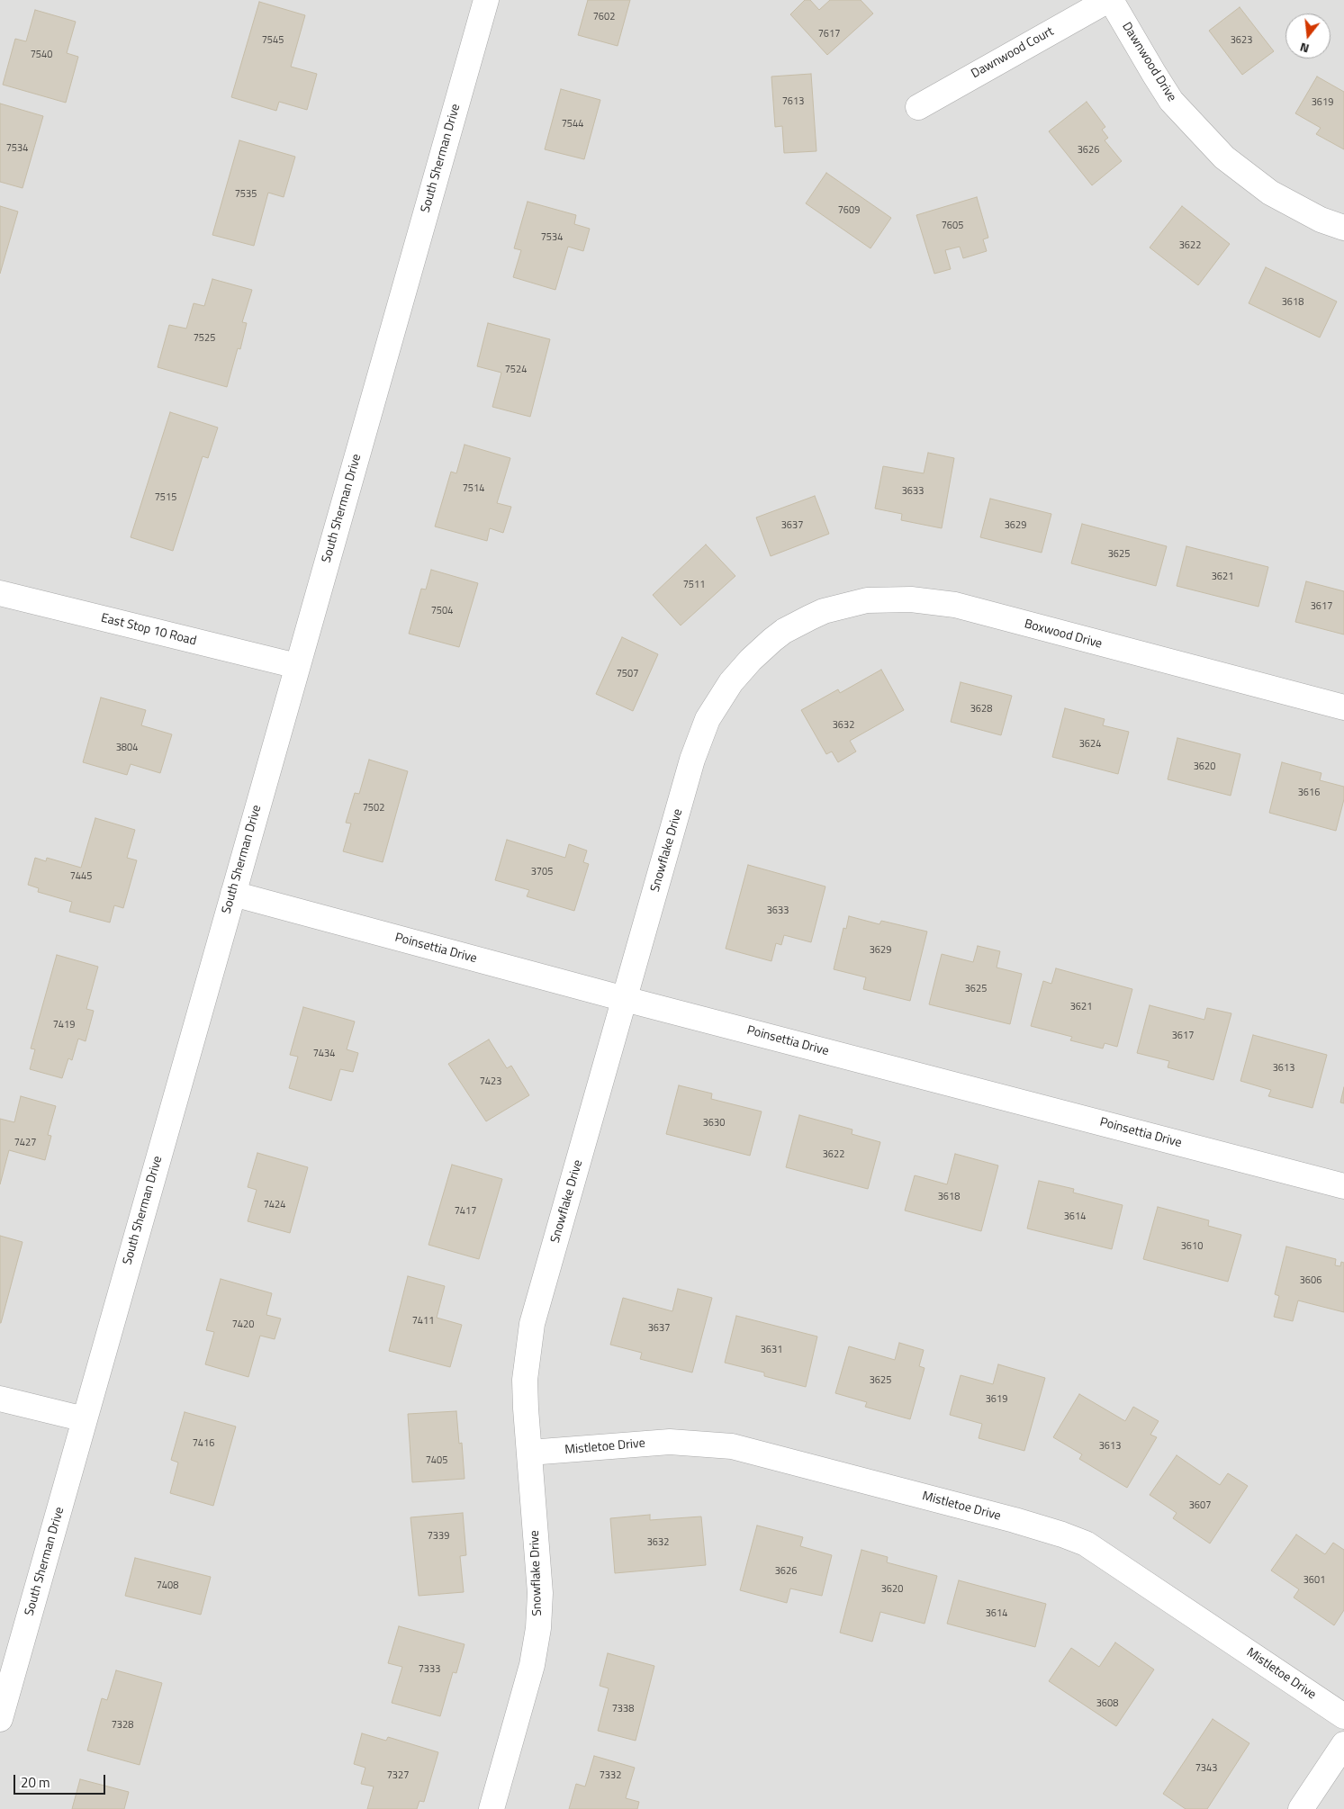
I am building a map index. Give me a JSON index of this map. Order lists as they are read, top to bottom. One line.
{"streets":{"street":["Dawnwood Court","Dawnwood Drive","South Sherman Drive","East Stop 10 Road","Boxwood Drive","Snowflake Drive","Poinsettia Drive","Mistletoe Drive"]},"crossings":[["Dawnwood Court","Dawnwood Drive"],["South Sherman Drive","East Stop 10 Road"],["South Sherman Drive","Poinsettia Drive"],["Boxwood Drive","Snowflake Drive"],["Snowflake Drive","Poinsettia Drive"],["Snowflake Drive","Mistletoe Drive"]],"house_numbers":["7602","7617","7545","3623","7540","7613","3619","7544","7534","3626","7535","7609","7605","7534","3622","3618","7525","7524","7514","3633","7515","3637","3629","3625","3621","7511","3617","7504","7507","3628","3632","3624","3804","3620","3616","7502","3705","7445","3633","3629","3625","3621","7419","3617","7434","3613","7423","3630","7427","3622","3618","7424","7417","3614","3610","3606","7411","7420","3637","3631","3625","3619","7416","3613","7405","3607","7339","3632","3626","3601","7408","3620","3614","7333","3608","7338","7328","7343","7327","7332"],"scale_bar":"20 m","north":"bottom"}
